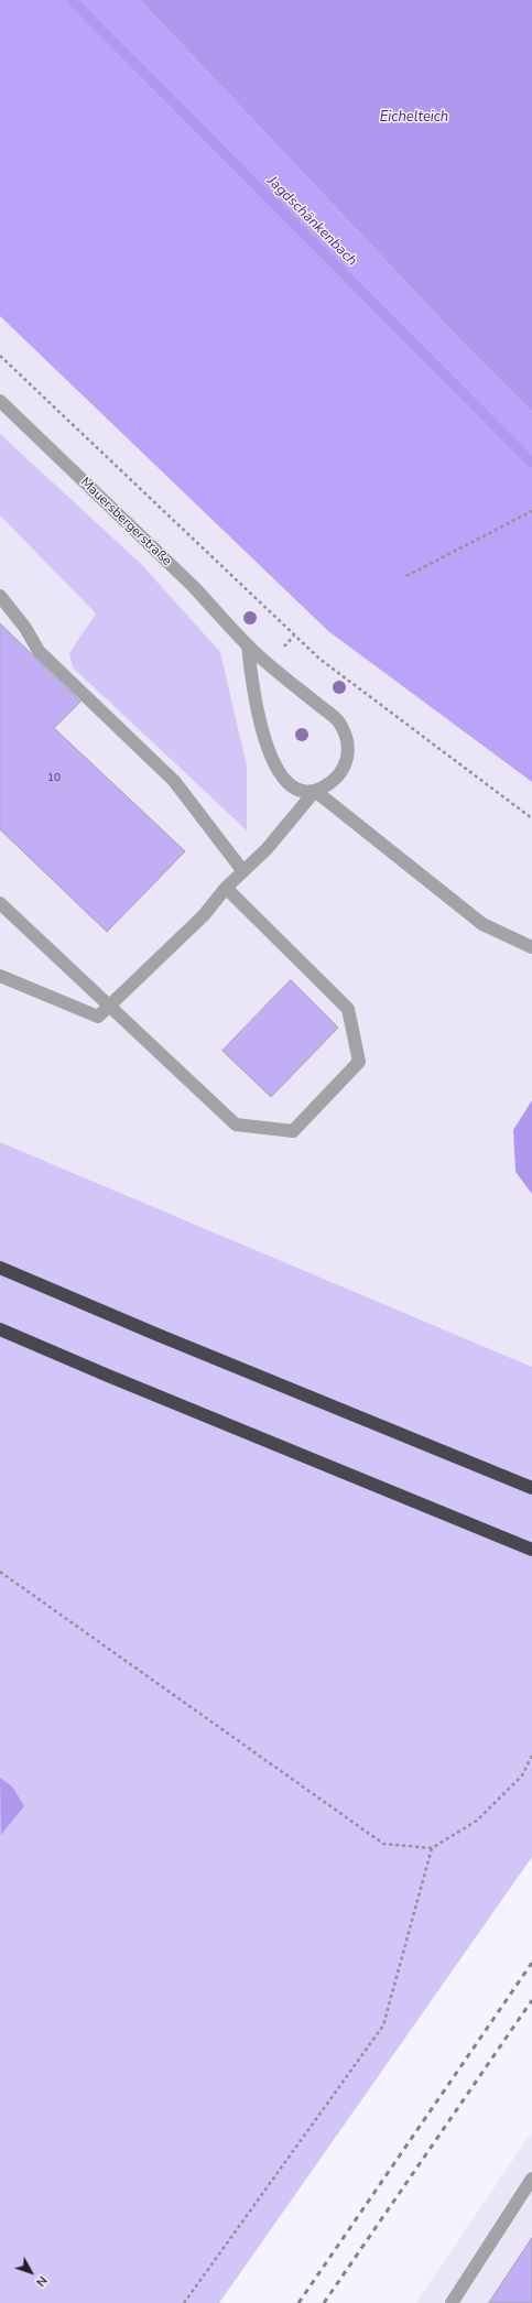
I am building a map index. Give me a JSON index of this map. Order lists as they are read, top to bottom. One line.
{"streets":{"street":["Mauersbergerstraße"]},"water":["Eichelteich","Jagdschänkenbach"],"house_numbers":["10"],"north":"bottom right"}
